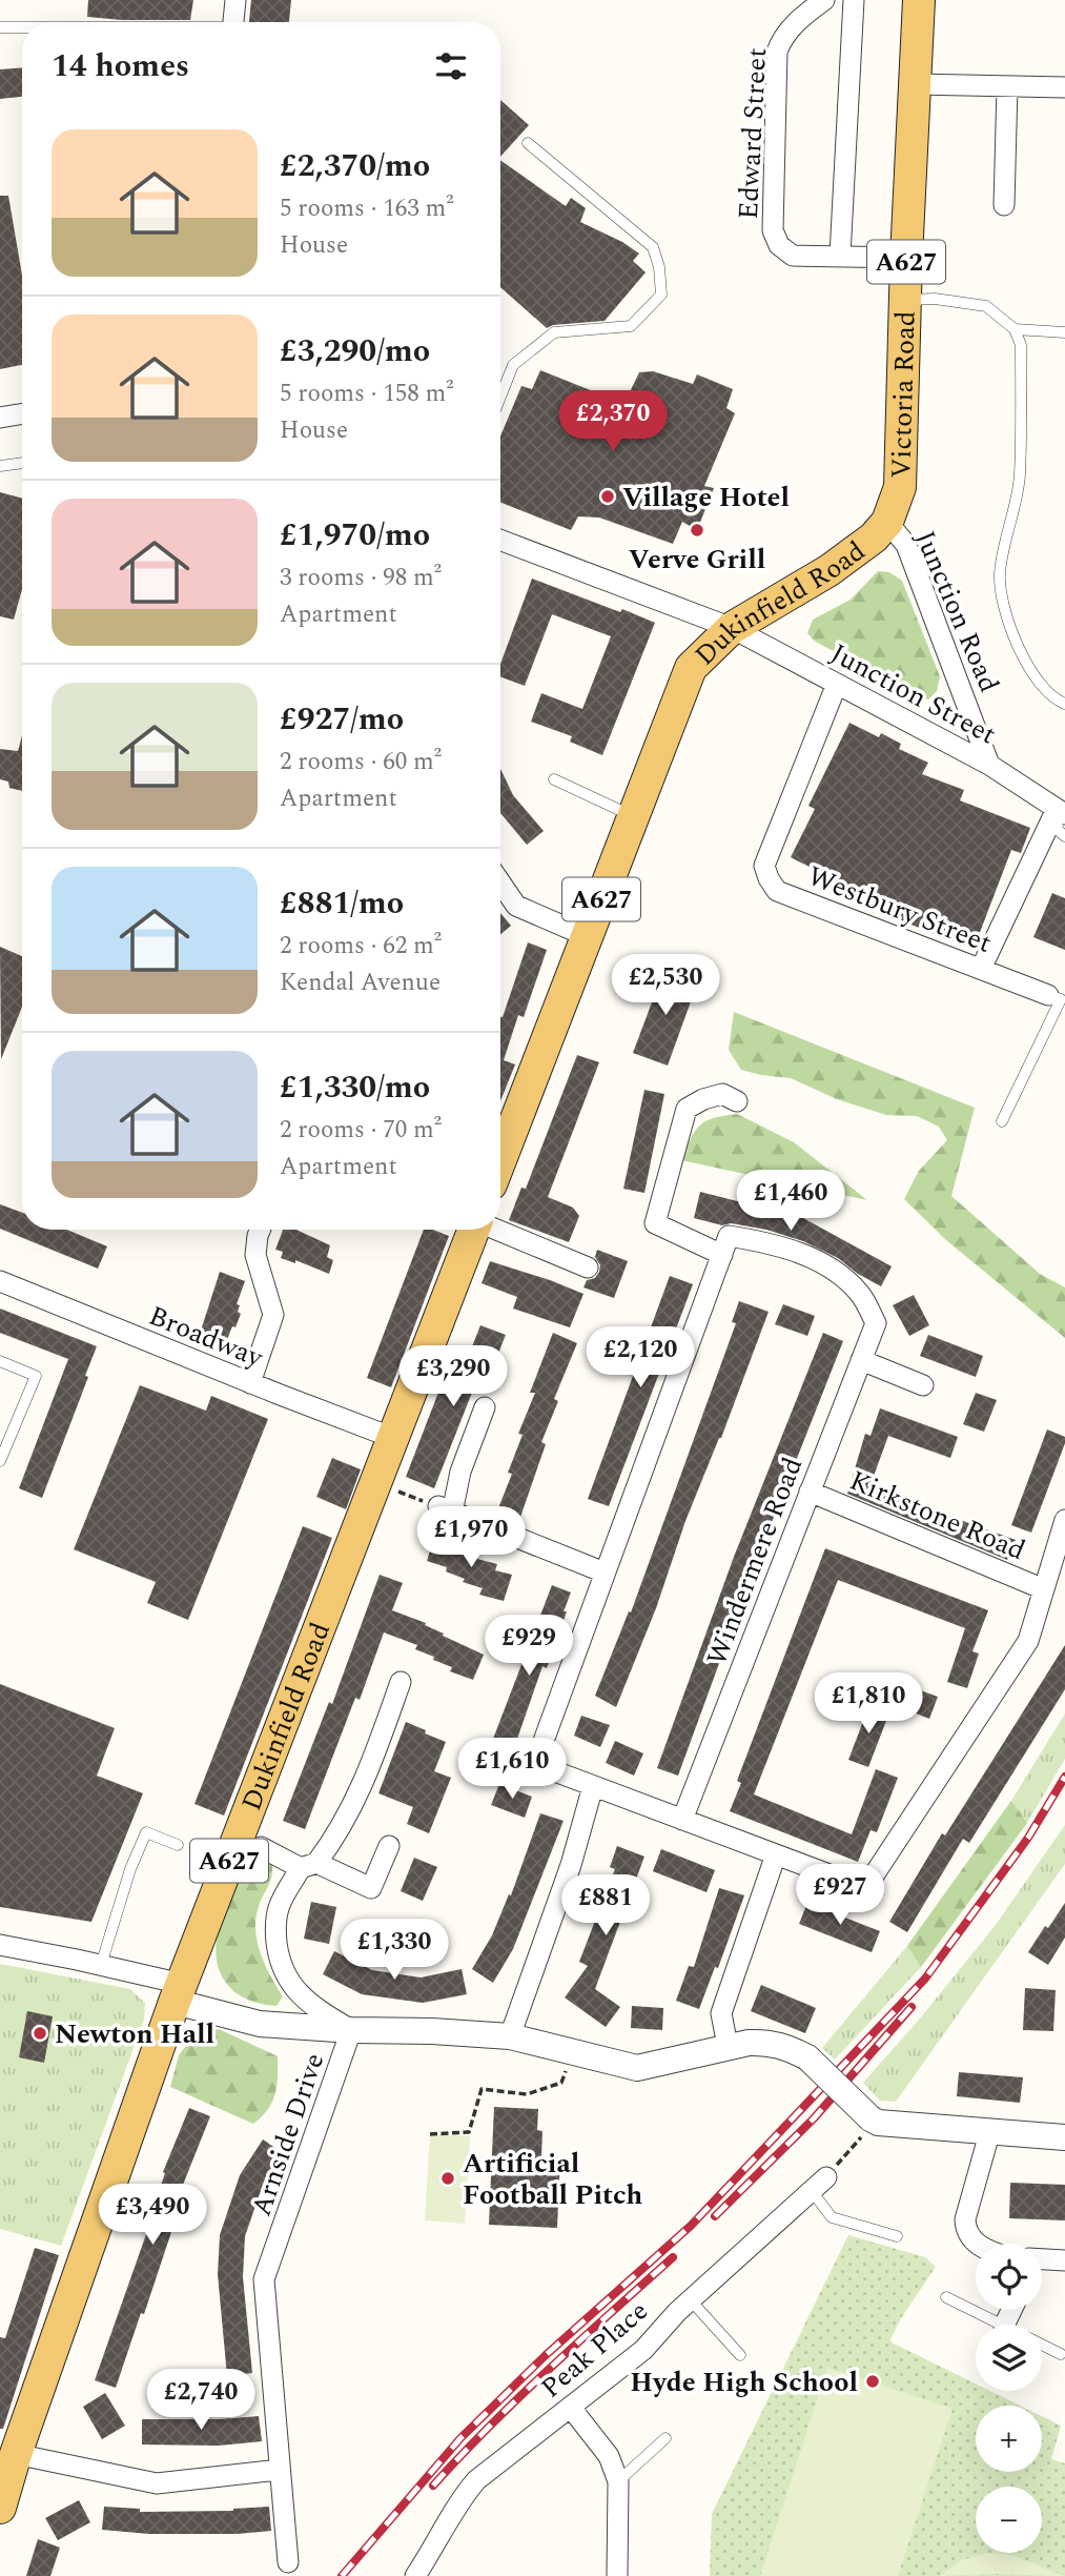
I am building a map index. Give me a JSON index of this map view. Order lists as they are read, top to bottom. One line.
{"streets":{"main road":["A627","Victoria Road","Dukinfield Road"],"street":["Edward Street","Junction Road","Junction Street","Westbury Street","Broadway","Kirkstone Road","Windermere Road","Arnside Drive","Peak Place"]},"crossings":[["Edward Street","Victoria Road"],["Victoria Road","Dukinfield Road"],["Victoria Road","Junction Road"],["Dukinfield Road","Junction Road"],["Dukinfield Road","Junction Street"],["Dukinfield Road","Broadway"],["Junction Road","Junction Street"],["Junction Street","Westbury Street"],["Kirkstone Road","Windermere Road"]],"places":["Village Hotel","Verve Grill","Newton Hall","Artificial Football Pitch","Hyde High School"],"page":{"heading":"14 homes","list":[{"name":"£2,370/mo","note":"5 rooms · 163 m² · House"},{"name":"£3,290/mo","note":"5 rooms · 158 m² · House"},{"name":"£1,970/mo","note":"3 rooms · 98 m² · Apartment"},{"name":"£927/mo","note":"2 rooms · 60 m² · Apartment"},{"name":"£881/mo","note":"2 rooms · 62 m² · Kendal Avenue"},{"name":"£1,330/mo","note":"2 rooms · 70 m² · Apartment"}],"price":["£2,370","£2,530","£1,460","£2,120","£3,290","£1,970","£929","£1,810","£1,610","£927","£881","£1,330","£3,490","£2,740"],"map_buttons":["+","−"]}}
